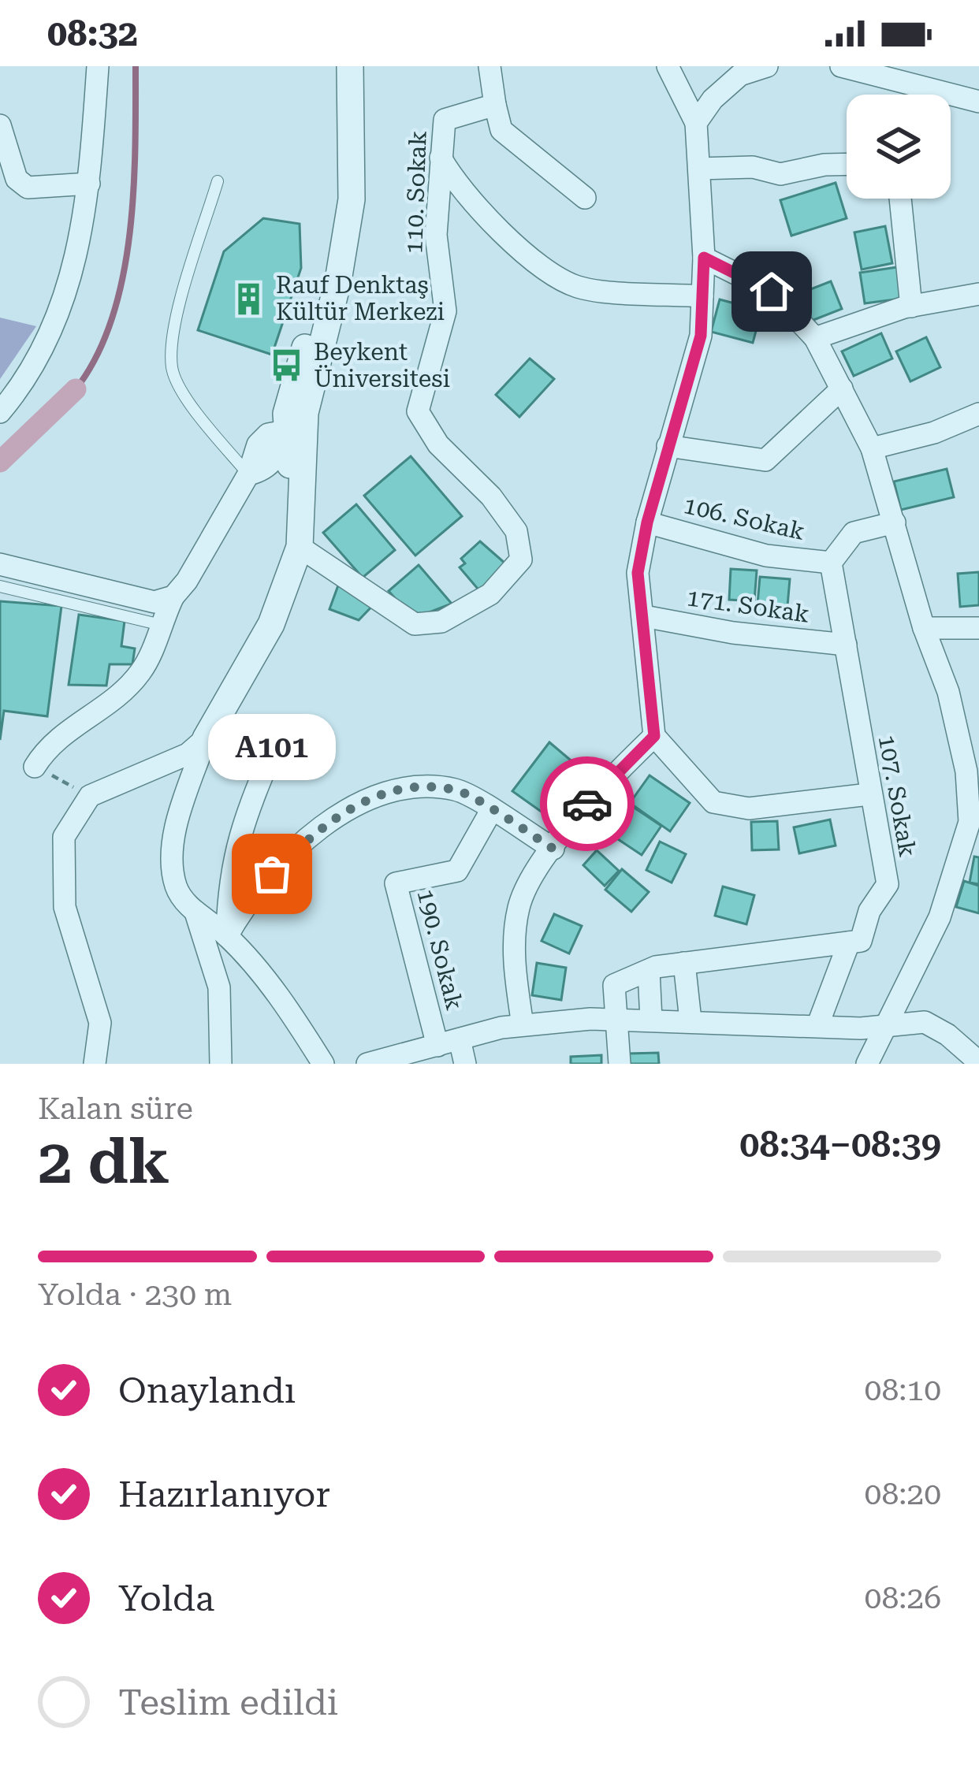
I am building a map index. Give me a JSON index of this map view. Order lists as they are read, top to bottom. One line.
{"streets":{"street":["110. Sokak","106. Sokak","171. Sokak","107. Sokak","190. Sokak"]},"crossings":[["106. Sokak","107. Sokak"],["171. Sokak","107. Sokak"]],"places":{"building":["Rauf Denktaş Kültür Merkezi"],"bus stop":["Beykent Üniversitesi"],"other":["A101"]},"page":{"status":"08:32","bubble":"A101","heading":["2 dk","Kalan süre","08:34–08:39"],"bar":"Yolda · 230 m","list":[["Onaylandı","08:10"],["Hazırlanıyor","08:20"],["Yolda","08:26"],"Teslim edildi"]}}
